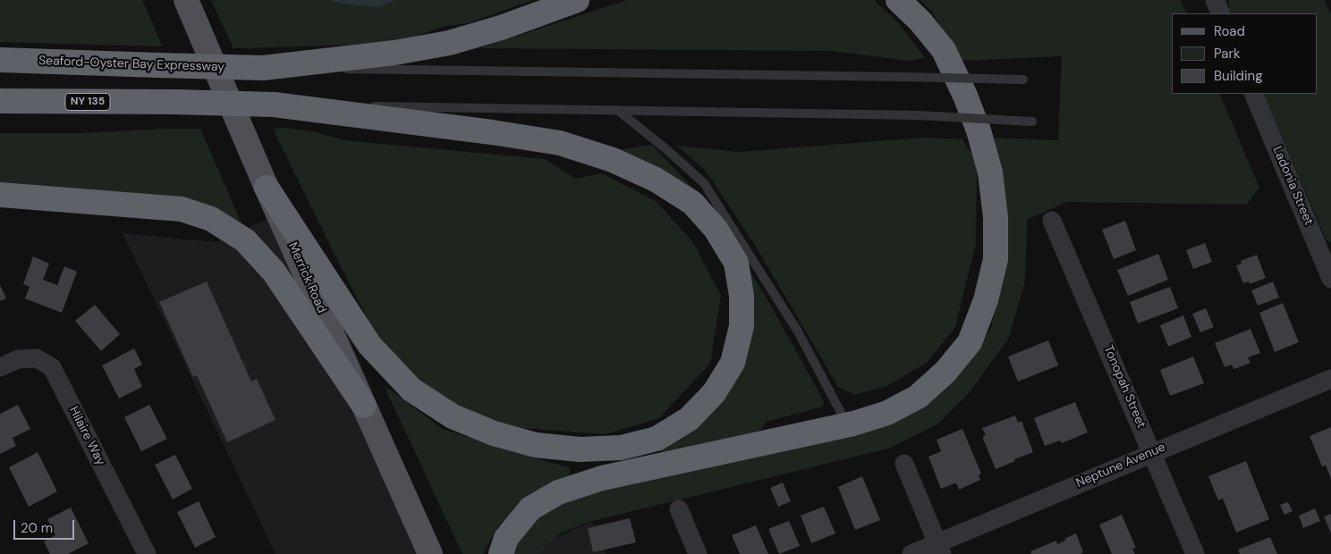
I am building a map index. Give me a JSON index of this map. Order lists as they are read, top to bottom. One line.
{"streets":{"highway":["Seaford-Oyster Bay Expressway","NY 135"],"main road":["Merrick Road"],"street":["Ladonia Street","Tonopah Street","Hilaire Way","Neptune Avenue"]},"crossings":[["Tonopah Street","Neptune Avenue"]],"legend":["Road","Park","Building"],"scale_bar":"20 m"}
